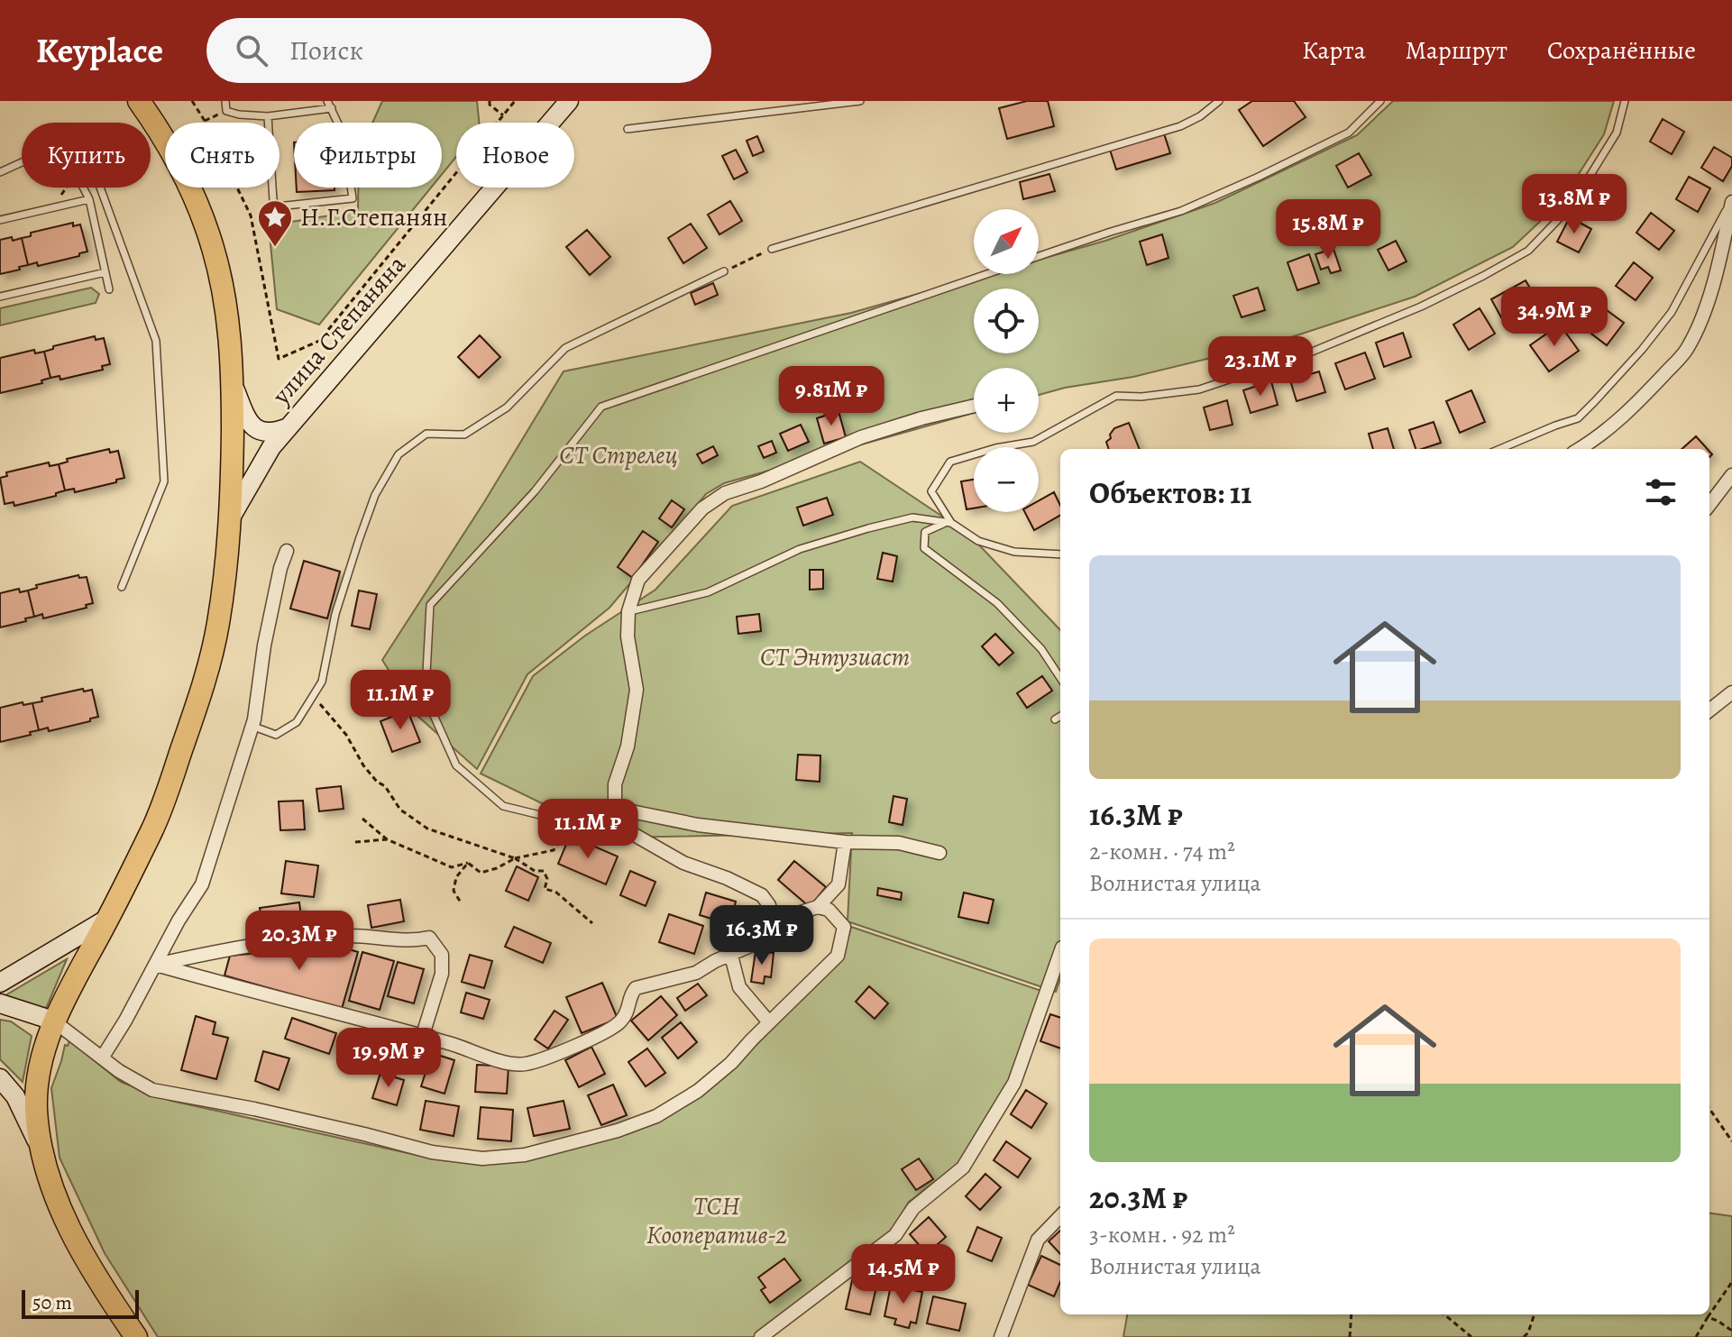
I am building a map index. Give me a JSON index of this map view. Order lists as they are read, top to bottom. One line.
{"streets":{"main road":["улица Степаняна"]},"parks":["СТ Стрелец","СТ Энтузиаст","ТСН Кооператив-2"],"places":{"place":["Н.Г.Степанян"]},"scale_bar":"50 m","north":"top right","page":{"header":"Keyplace","search":"Поиск","nav":["Карта","Маршрут","Сохранённые"],"chip":["Купить","Снять","Фильтры","Новое"],"price":["13.8M ₽","15.8M ₽","34.9M ₽","23.1M ₽","9.81M ₽","11.1M ₽","11.1M ₽","16.3M ₽","20.3M ₽","19.9M ₽","14.5M ₽"],"map_buttons":["+","−"],"heading":"Объектов: 11","list":[{"name":"16.3M ₽","note":"2-комн. · 74 m² · Волнистая улица"},{"name":"20.3M ₽","note":"3-комн. · 92 m² · Волнистая улица"}],"scale":"50 m"}}
